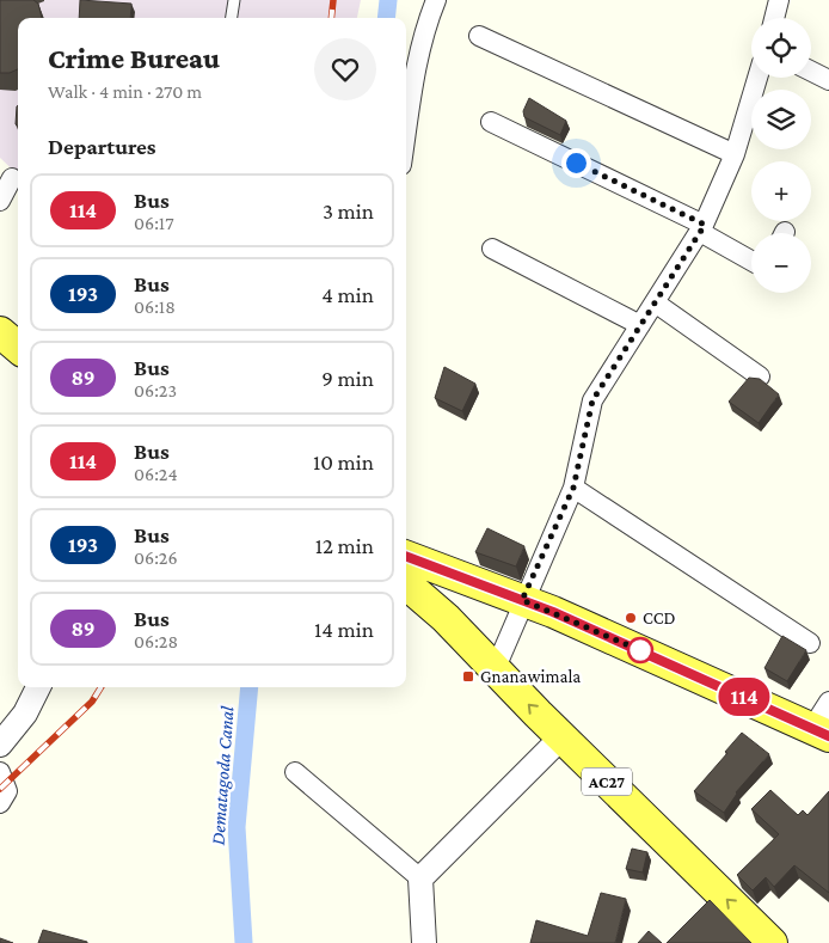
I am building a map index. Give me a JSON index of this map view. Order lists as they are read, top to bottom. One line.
{"streets":{"main road":["AC27"]},"water":["Dematagoda Canal"],"places":{"other":["CCD"],"transit":["Gnanawimala"]},"lines":["bus line 114"],"page":{"on_map":"114","map_buttons":["+","−"],"heading":[["Crime Bureau","Walk · 4 min · 270 m"],"Departures"],"list":[{"mark":"114","name":"Bus","note":"06:17","value":"3 min"},{"mark":"193","name":"Bus","note":"06:18","value":"4 min"},{"mark":"89","name":"Bus","note":"06:23","value":"9 min"},{"mark":"114","name":"Bus","note":"06:24","value":"10 min"},{"mark":"193","name":"Bus","note":"06:26","value":"12 min"},{"mark":"89","name":"Bus","note":"06:28","value":"14 min"}]}}
